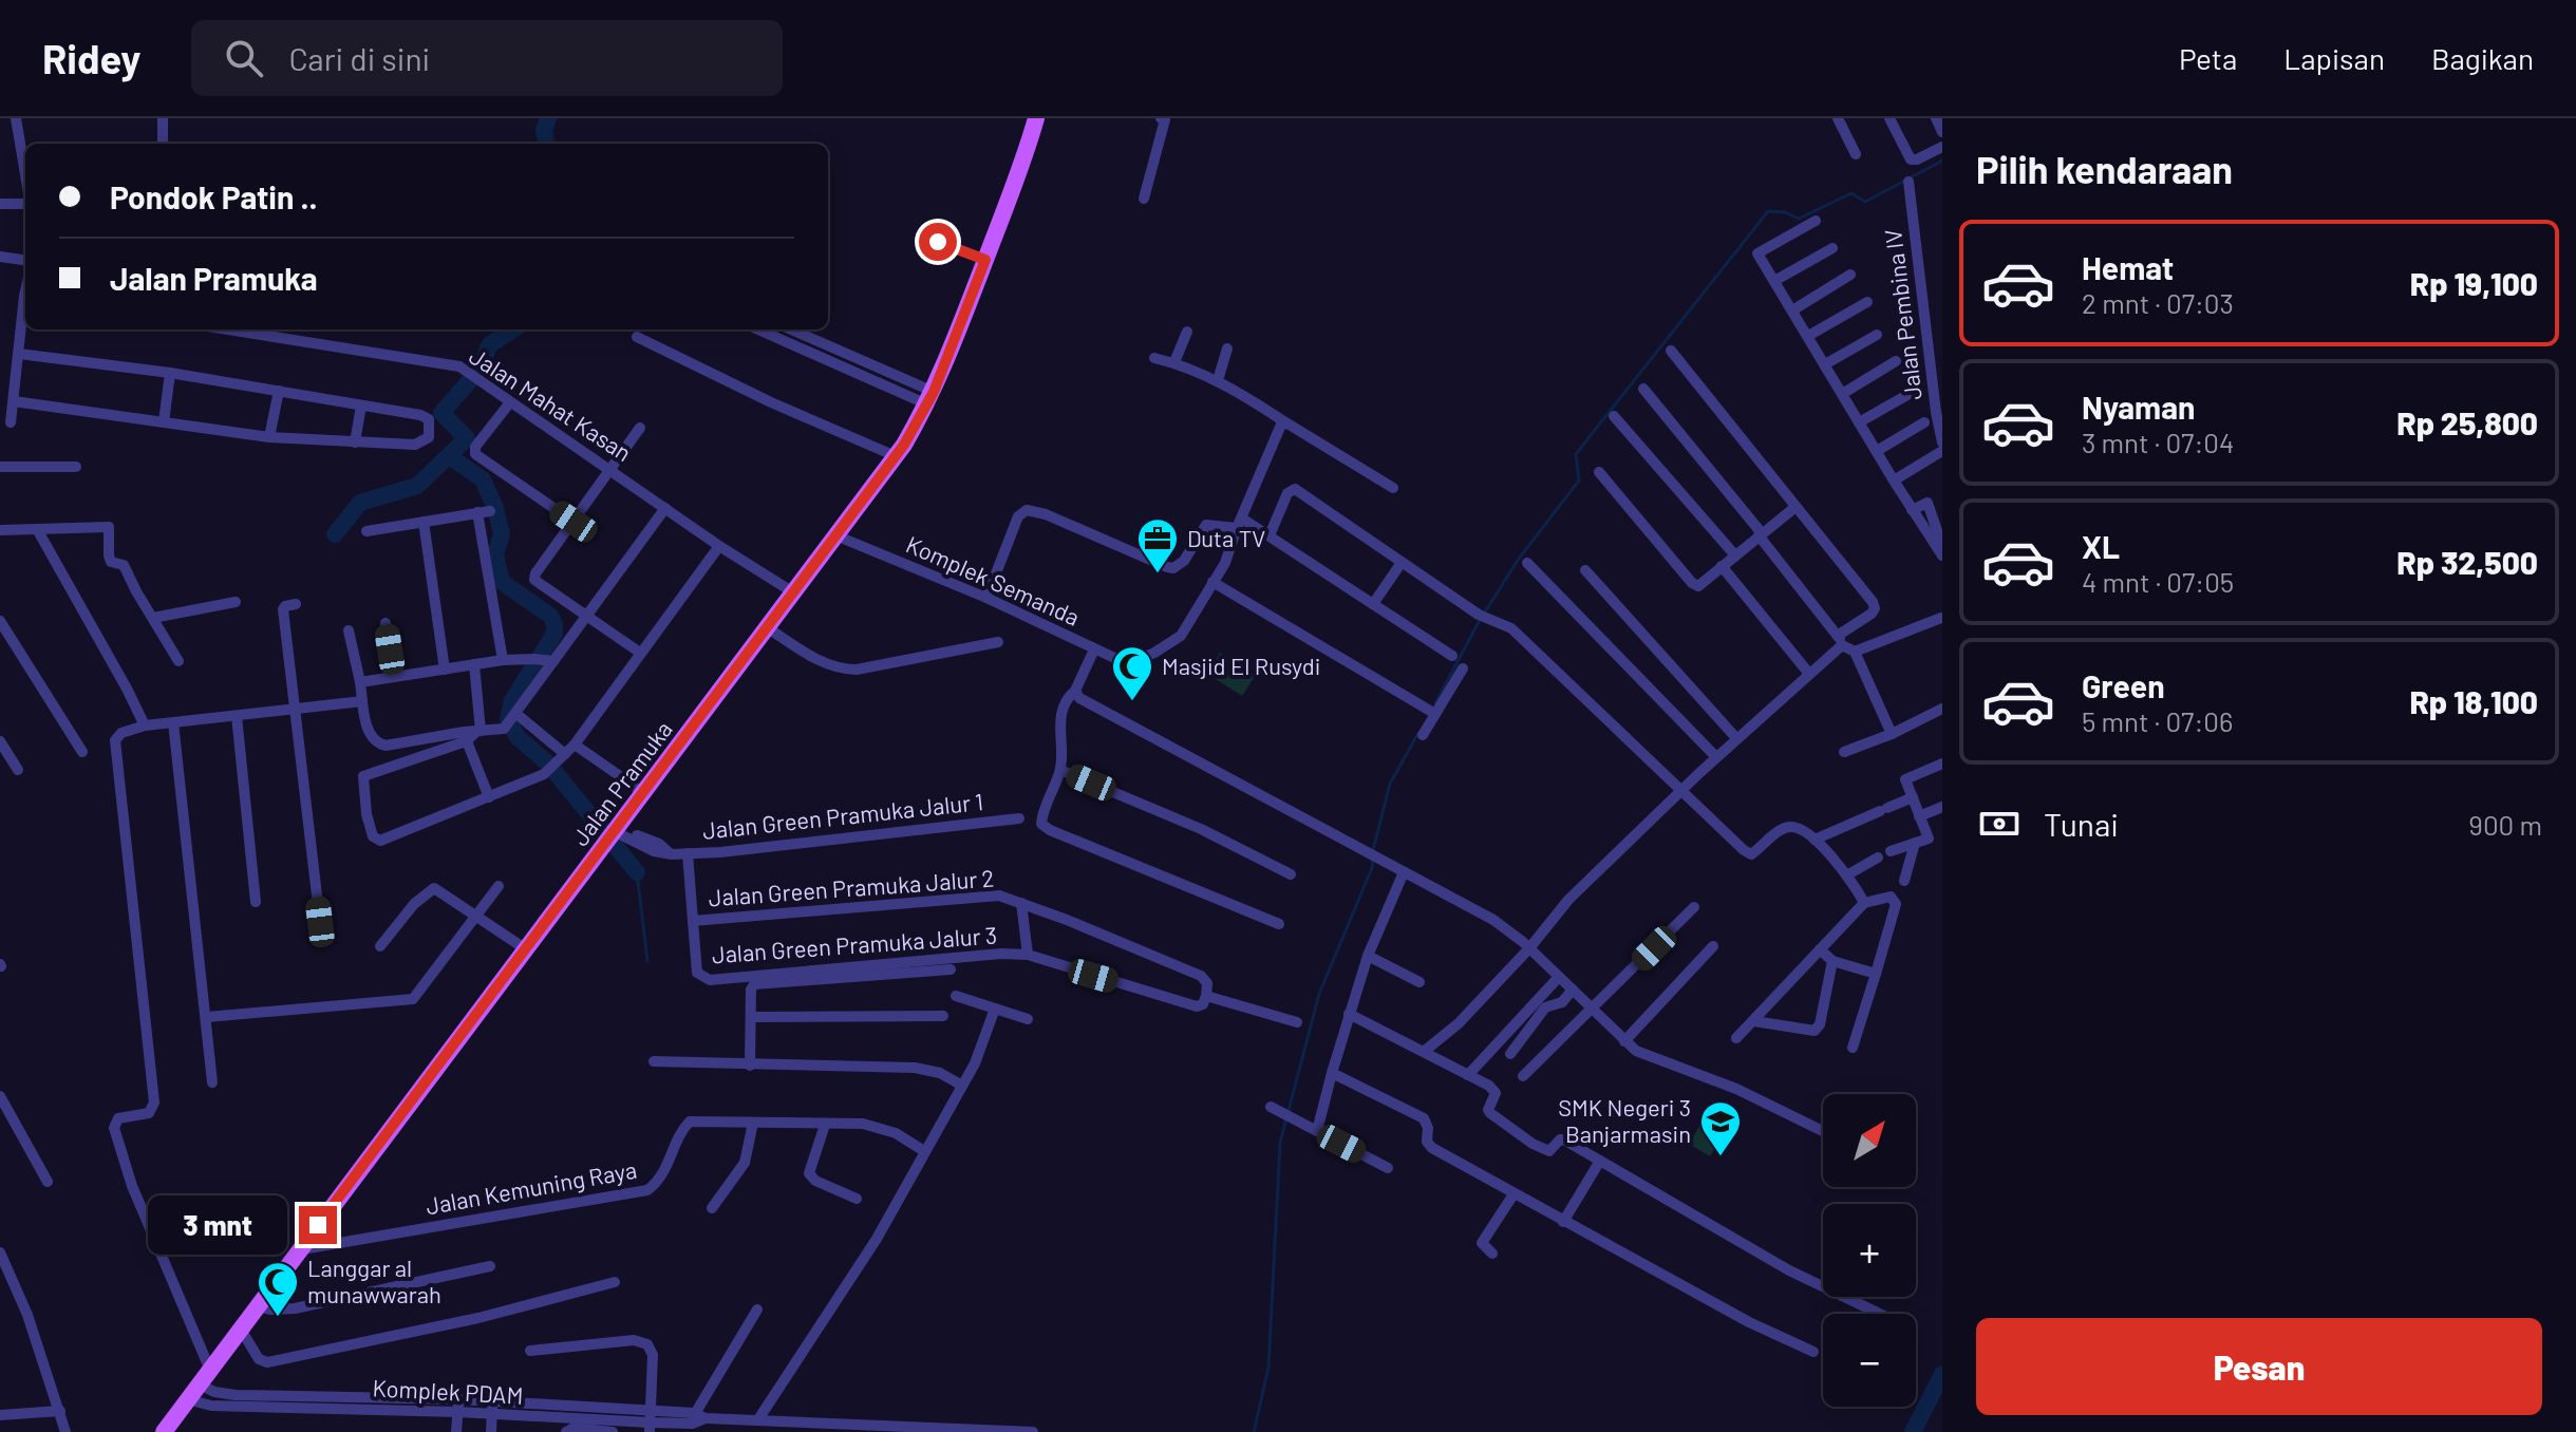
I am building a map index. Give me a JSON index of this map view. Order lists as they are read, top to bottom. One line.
{"streets":{"main road":["Jalan Pramuka"],"street":["Jalan Pembina IV","Jalan Mahat Kasan","Komplek Semanda","Jalan Green Pramuka Jalur 1","Jalan Green Pramuka Jalur 2","Jalan Green Pramuka Jalur 3","Jalan Kemuning Raya","Komplek PDAM"]},"crossings":[["Jalan Mahat Kasan","Jalan Pramuka"],["Komplek Semanda","Jalan Pramuka"],["Jalan Pramuka","Jalan Green Pramuka Jalur 1"],["Jalan Pramuka","Jalan Kemuning Raya"],["Jalan Pramuka","Komplek PDAM"],["Jalan Green Pramuka Jalur 1","Jalan Green Pramuka Jalur 2"],["Jalan Green Pramuka Jalur 2","Jalan Green Pramuka Jalur 3"]],"places":{"office":["Duta TV"],"mosque":["Masjid El Rusydi","Langgar al munawwarah"],"school or university":["SMK Negeri 3 Banjarmasin"]},"north":"top right","page":{"header":"Ridey","search":"Cari di sini","nav":["Peta","Lapisan","Bagikan"],"heading":"Pilih kendaraan","banner":["Pondok Patin ..","Jalan Pramuka"],"list":[{"name":"Hemat","note":"2 mnt · 07:03","value":"Rp 19,100"},{"name":"Nyaman","note":"3 mnt · 07:04","value":"Rp 25,800"},{"name":"XL","note":"4 mnt · 07:05","value":"Rp 32,500"},{"name":"Green","note":"5 mnt · 07:06","value":"Rp 18,100"}],"pay":["Tunai","900 m"],"map_buttons":["+","−"],"bubble":"3 mnt","buttons":"Pesan"}}
